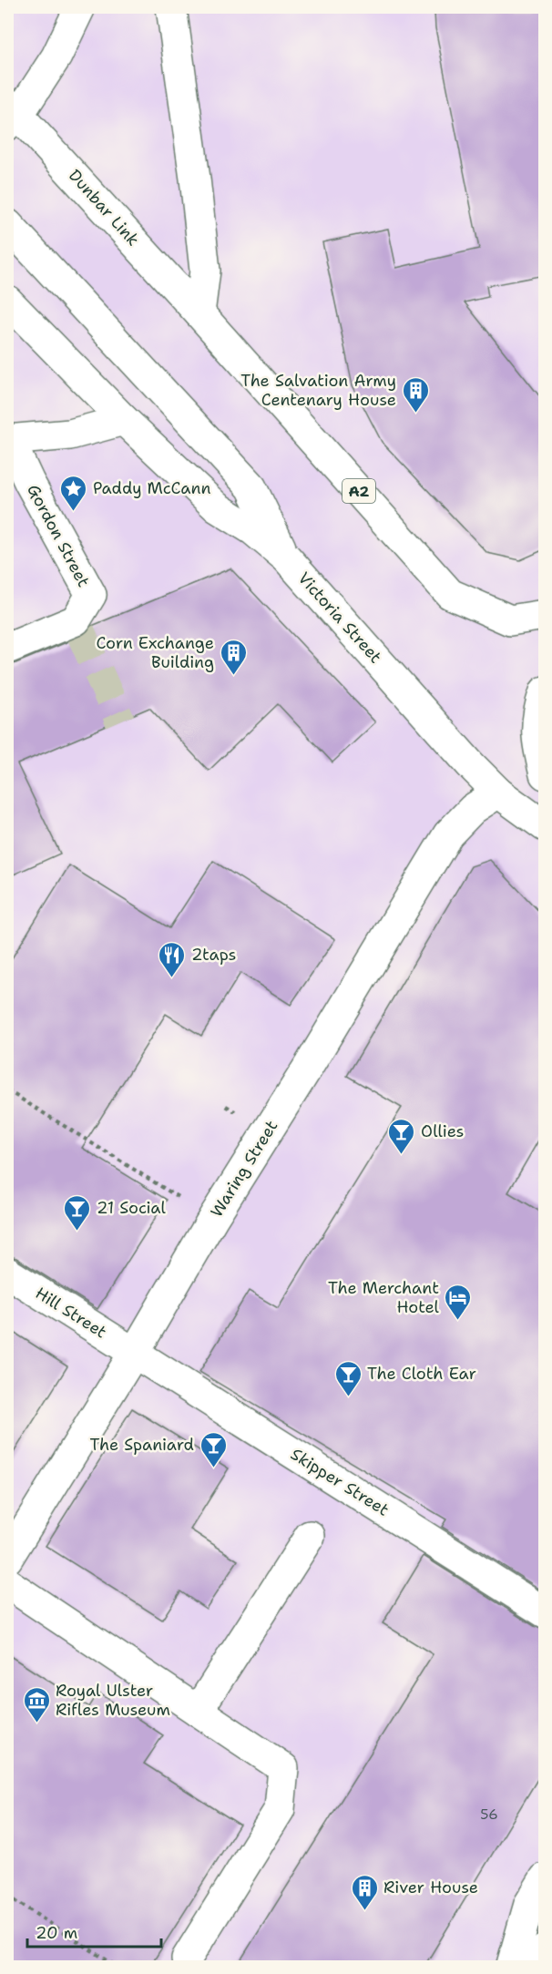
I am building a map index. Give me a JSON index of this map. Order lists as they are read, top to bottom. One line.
{"streets":{"street":["Dunbar Link","A2","Gordon Street","Victoria Street","Waring Street","Hill Street","Skipper Street"]},"crossings":[["Dunbar Link","A2"],["Victoria Street","Waring Street"],["Waring Street","Hill Street"],["Waring Street","Skipper Street"],["Hill Street","Skipper Street"]],"places":{"building":["The Salvation Army Centenary House","Corn Exchange Building","River House"],"place":["Paddy McCann"],"restaurant":["2taps"],"bar":["Ollies","21 Social","The Cloth Ear","The Spaniard"],"hotel":["The Merchant Hotel"],"museum":["Royal Ulster Rifles Museum"]},"house_numbers":["56"],"scale_bar":"20 m"}
